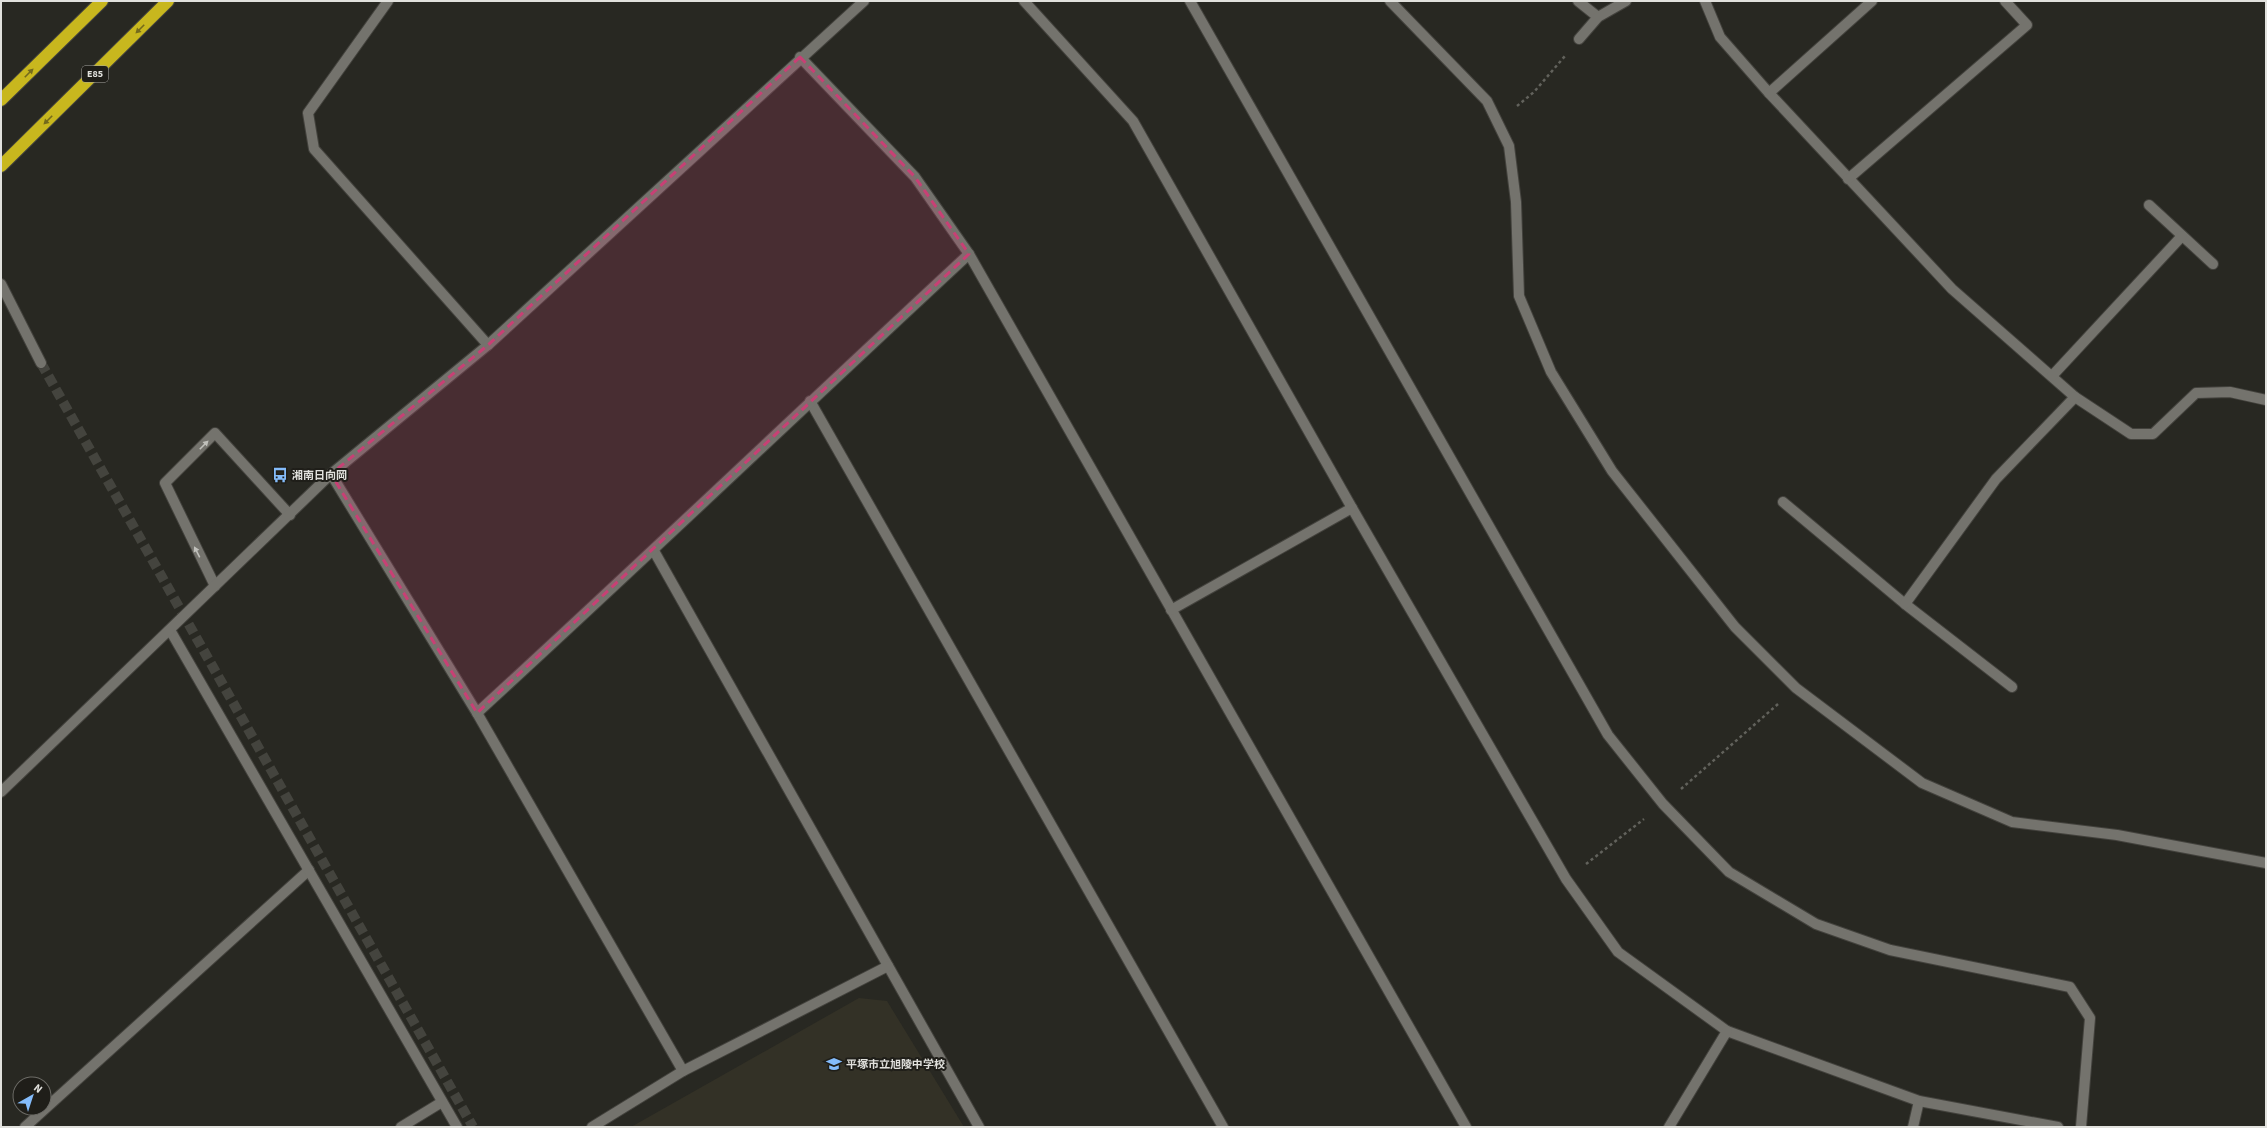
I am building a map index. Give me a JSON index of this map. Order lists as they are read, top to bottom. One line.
{"streets":{"highway":["E85"]},"places":{"bus stop":["湘南日向岡"],"school or university":["平塚市立旭陵中学校"]},"north":"top right"}
